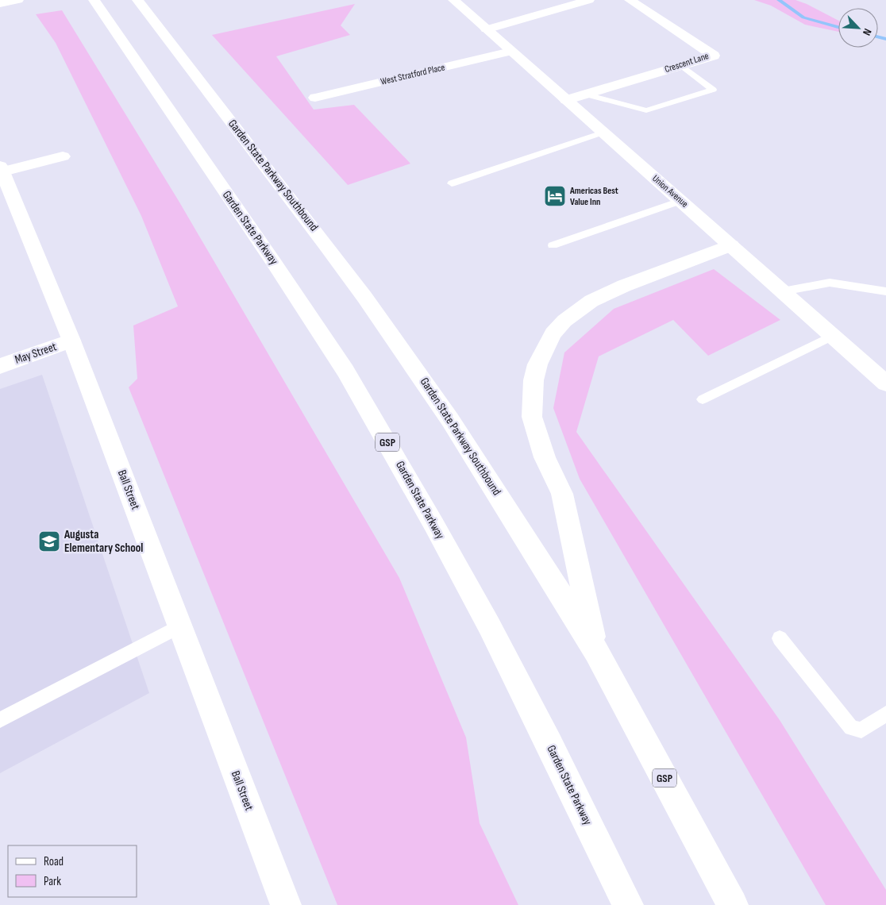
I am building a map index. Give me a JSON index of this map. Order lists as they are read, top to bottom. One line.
{"streets":{"main road":["Crescent Lane","West Stratford Place","Garden State Parkway Southbound","Union Avenue","Garden State Parkway","May Street","GSP","Ball Street"]},"crossings":[["Crescent Lane","Union Avenue"],["West Stratford Place","Union Avenue"],["May Street","Ball Street"]],"places":{"hotel":["Americas Best Value Inn"],"school or university":["Augusta Elementary School"]},"legend":["Road","Park"],"north":"bottom right"}
